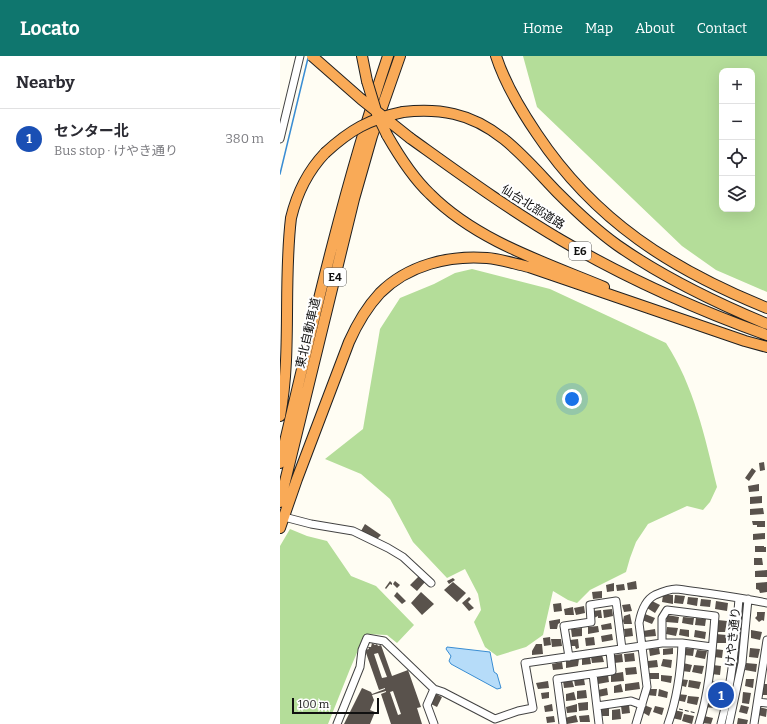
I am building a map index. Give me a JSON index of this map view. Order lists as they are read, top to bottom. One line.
{"streets":{"highway":["仙台北部道路","E6","E4","東北自動車道"],"street":["けやき通り"]},"scale_bar":"100 m","page":{"header":"Locato","nav":["Home","Map","About","Contact"],"heading":"Nearby","map_buttons":["+","−"],"list":[{"mark":"1","name":"センター北","note":"Bus stop · けやき通り","value":"380 m"}],"pins":"1","scale":"100 m"}}
